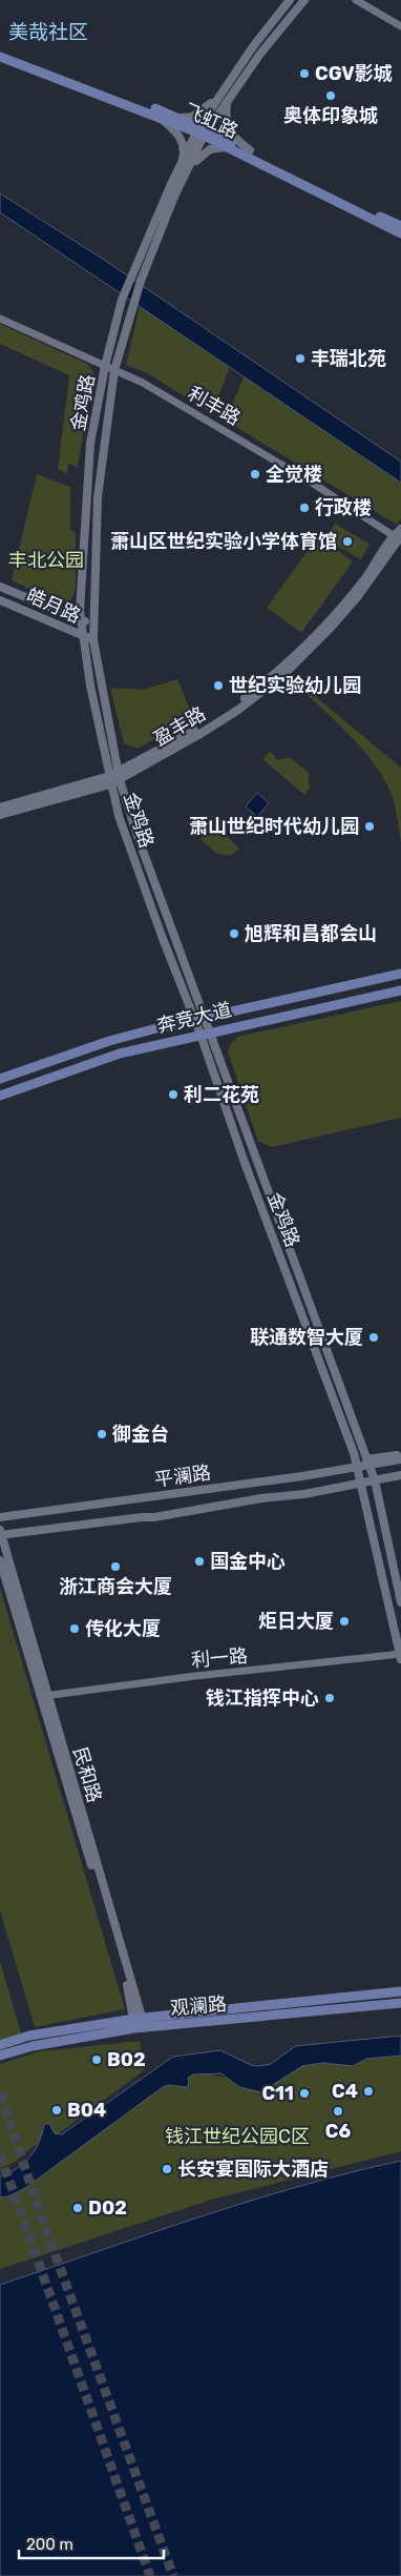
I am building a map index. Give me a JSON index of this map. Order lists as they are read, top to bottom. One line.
{"streets":{"main road":["飞虹路","金鸡路","皓月路","盈丰路","奔竞大道","平澜路","民和路","观澜路"],"street":["利丰路","利一路"]},"crossings":[["飞虹路","金鸡路"],["金鸡路","利丰路"],["金鸡路","皓月路"],["金鸡路","盈丰路"],["金鸡路","奔竞大道"],["金鸡路","平澜路"],["金鸡路","利一路"],["利丰路","盈丰路"],["平澜路","民和路"],["利一路","民和路"],["民和路","观澜路"]],"districts":["美哉社区"],"parks":["丰北公园","钱江世纪公园C区"],"places":["CGV影城","奥体印象城","丰瑞北苑","全觉楼","行政楼","萧山区世纪实验小学体育馆","世纪实验幼儿园","萧山世纪时代幼儿园","旭辉和昌都会山","利二花苑","联通数智大厦","御金台","国金中心","浙江商会大厦","炬日大厦","传化大厦","钱江指挥中心","B02","C4","C11","B04","C6","长安宴国际大酒店","D02"],"scale_bar":"200 m"}
